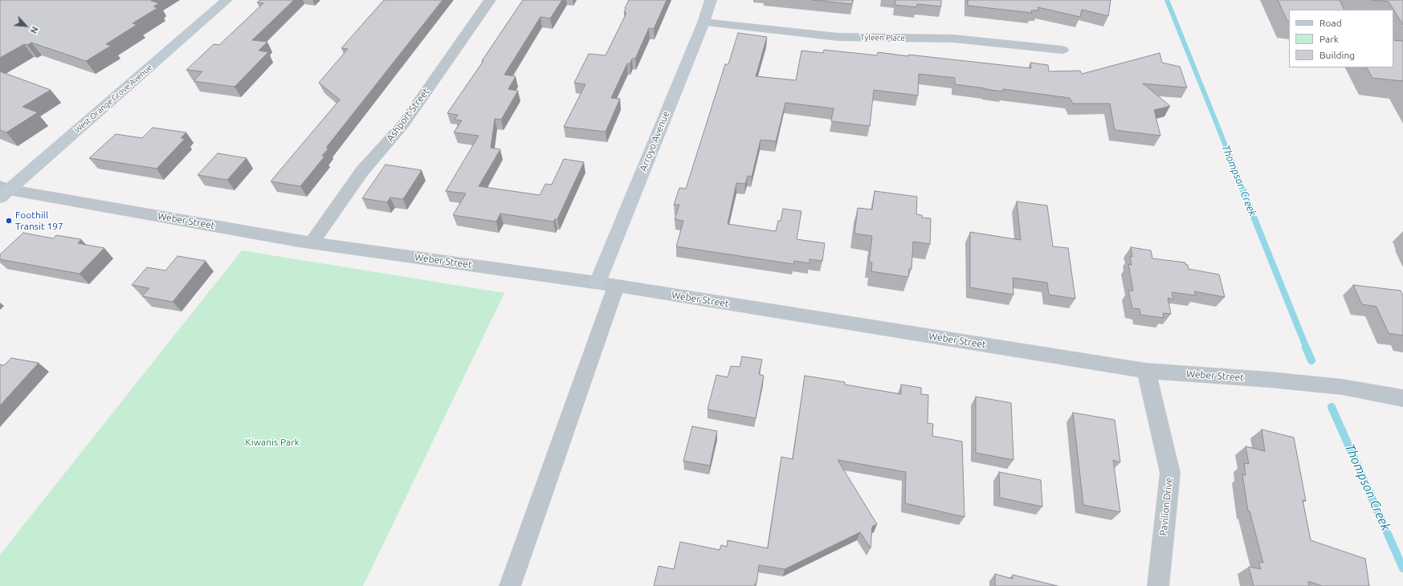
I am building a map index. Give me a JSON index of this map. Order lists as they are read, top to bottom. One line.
{"streets":{"street":["Tyleen Place","West Orange Grove Avenue","Ashport Street","Arroyo Avenue","Weber Street","Pavilion Drive"]},"crossings":[["Tyleen Place","Arroyo Avenue"],["West Orange Grove Avenue","Weber Street"],["Ashport Street","Weber Street"],["Arroyo Avenue","Weber Street"],["Weber Street","Pavilion Drive"]],"water":["Thompson Creek"],"parks":["Kiwanis Park"],"places":["Foothill Transit 197"],"legend":["Road","Park","Building"],"north":"bottom right"}
